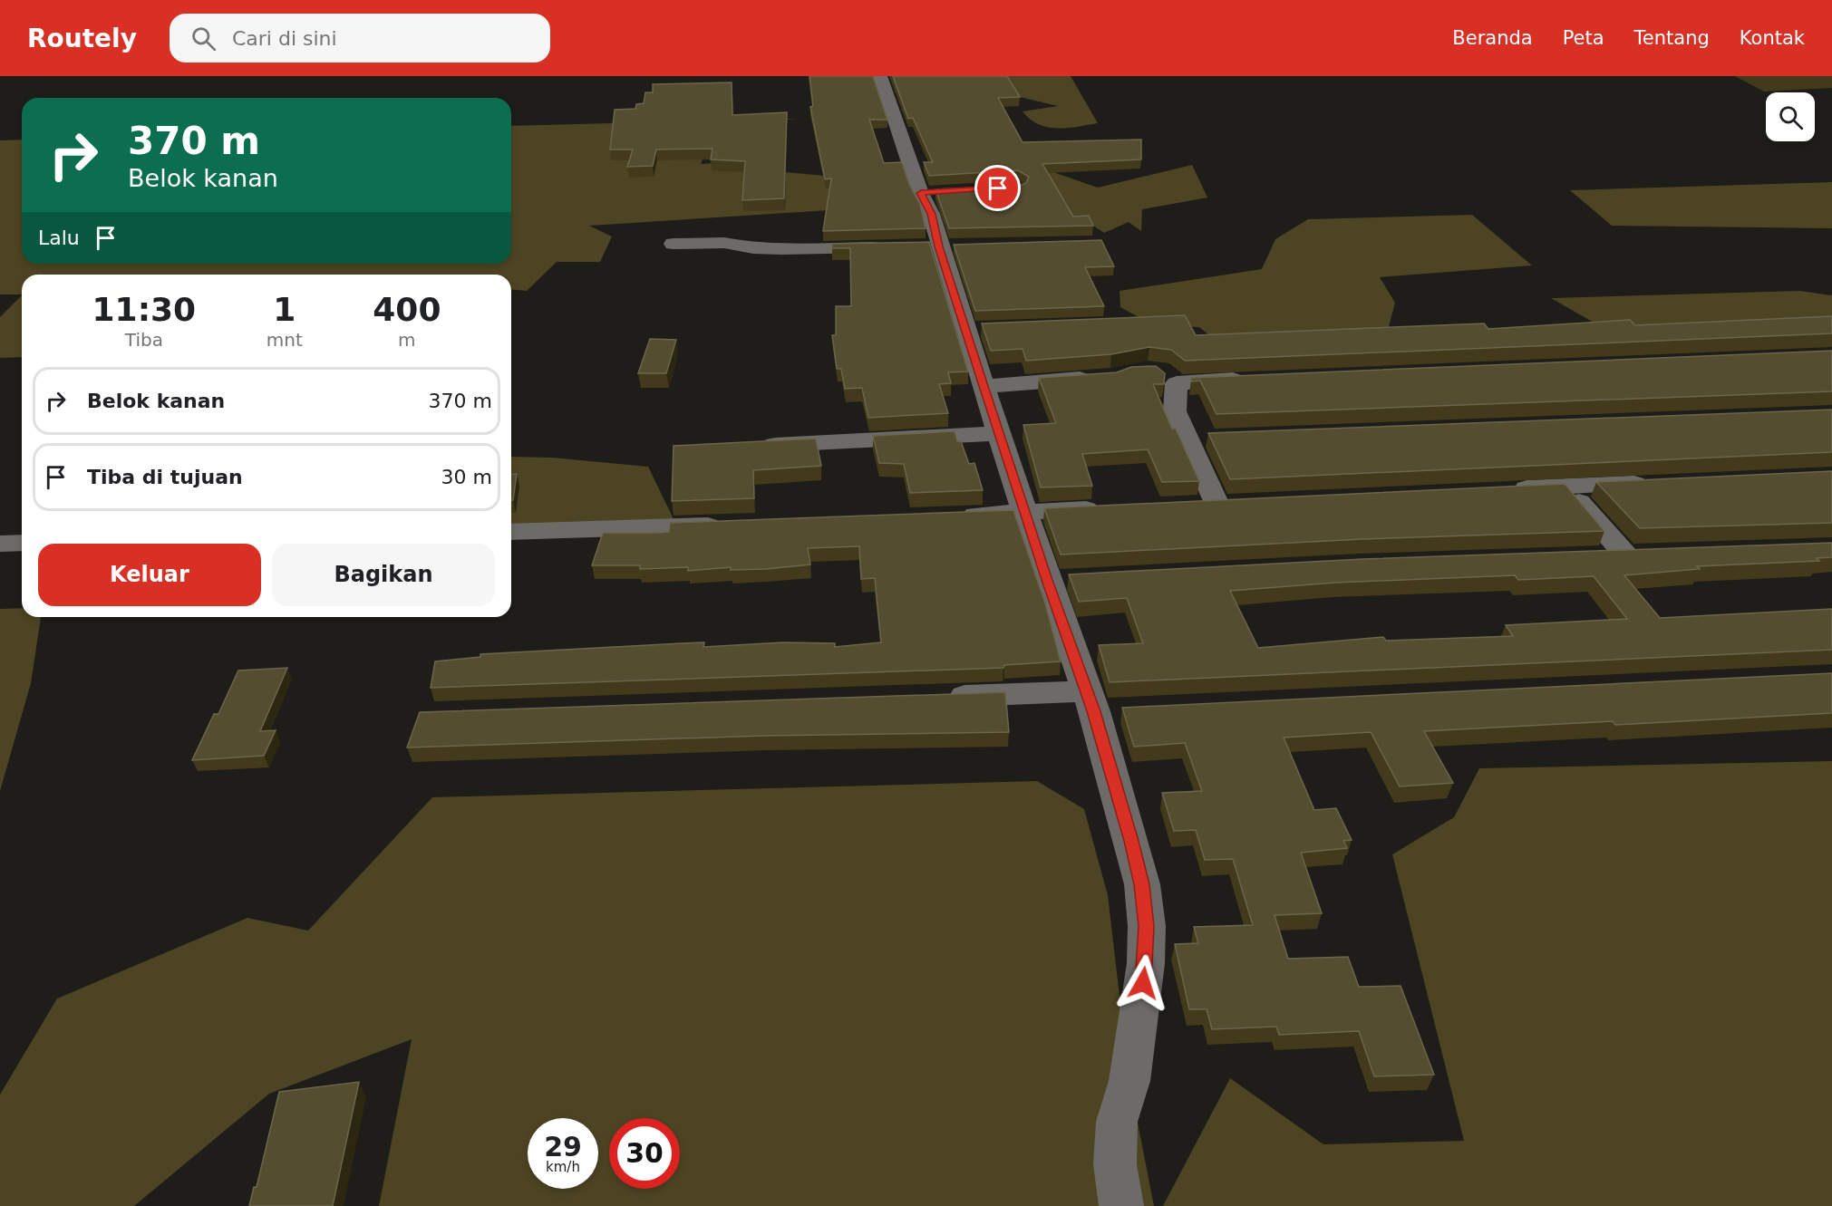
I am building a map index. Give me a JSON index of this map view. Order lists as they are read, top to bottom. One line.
{"page":{"header":"Routely","search":"Cari di sini","nav":["Beranda","Peta","Tentang","Kontak"],"turn":["370 m","Belok kanan"],"then":"Lalu","eta":["11:30","Tiba","1","mnt","400","m"],"list":[{"name":"Belok kanan","value":"370 m"},{"name":"Tiba di tujuan","value":"30 m"}],"buttons":["Keluar","Bagikan"],"speed":"29 km/h","limit":"30"}}
